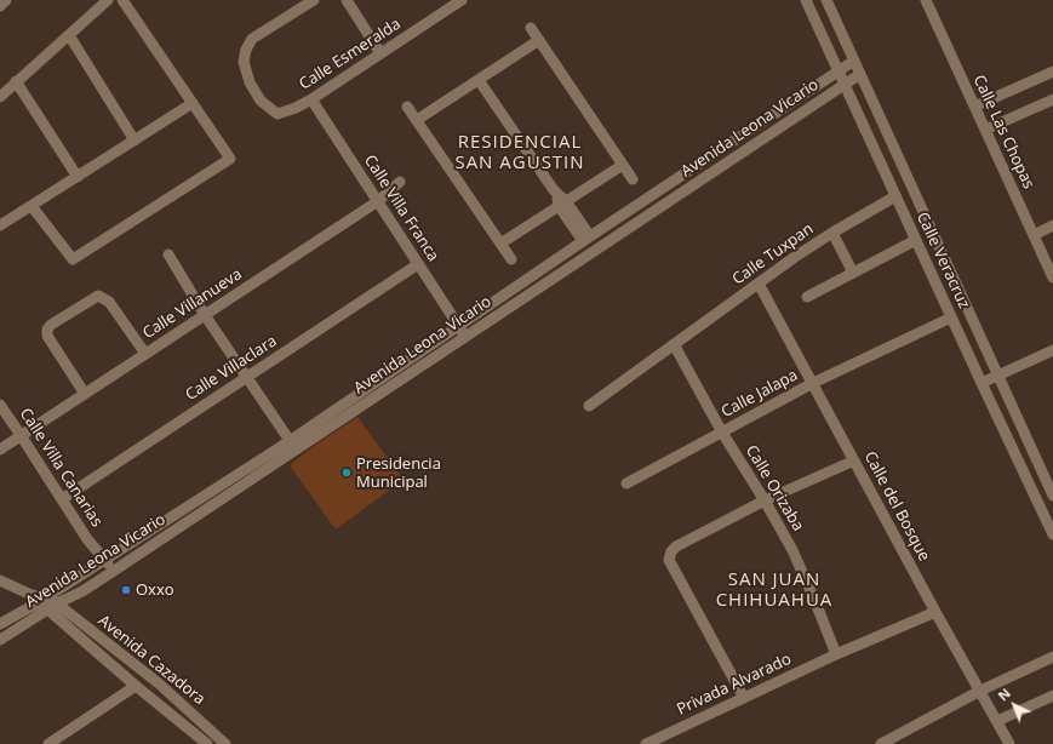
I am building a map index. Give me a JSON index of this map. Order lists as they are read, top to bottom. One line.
{"streets":{"street":["Calle Esmeralda","Avenida Leona Vicario","Calle Las Chopas","Calle Villa Franca","Calle Tuxpan","Calle Veracruz","Calle Villanueva","Calle Villaclara","Calle Jalapa","Calle Villa Canarias","Calle Orizaba","Calle del Bosque","Avenida Cazadora","Privada Alvarado"]},"crossings":[["Calle Esmeralda","Calle Villa Franca"],["Avenida Leona Vicario","Calle Villa Franca"],["Avenida Leona Vicario","Calle Veracruz"],["Avenida Leona Vicario","Calle Villa Canarias"],["Avenida Leona Vicario","Avenida Cazadora"],["Calle Villa Franca","Calle Villanueva"],["Calle Villa Franca","Calle Villaclara"],["Calle Tuxpan","Calle Veracruz"],["Calle Tuxpan","Calle Orizaba"],["Calle Tuxpan","Calle del Bosque"],["Calle Veracruz","Calle Jalapa"],["Calle Villanueva","Calle Villa Canarias"],["Calle Villaclara","Calle Villa Canarias"],["Calle Jalapa","Calle Orizaba"],["Calle Jalapa","Calle del Bosque"],["Calle Orizaba","Privada Alvarado"],["Calle del Bosque","Privada Alvarado"]],"districts":["RESIDENCIAL SAN AGUSTIN","SAN JUAN CHIHUAHUA"],"places":["Presidencia Municipal","Oxxo"],"north":"top left"}
